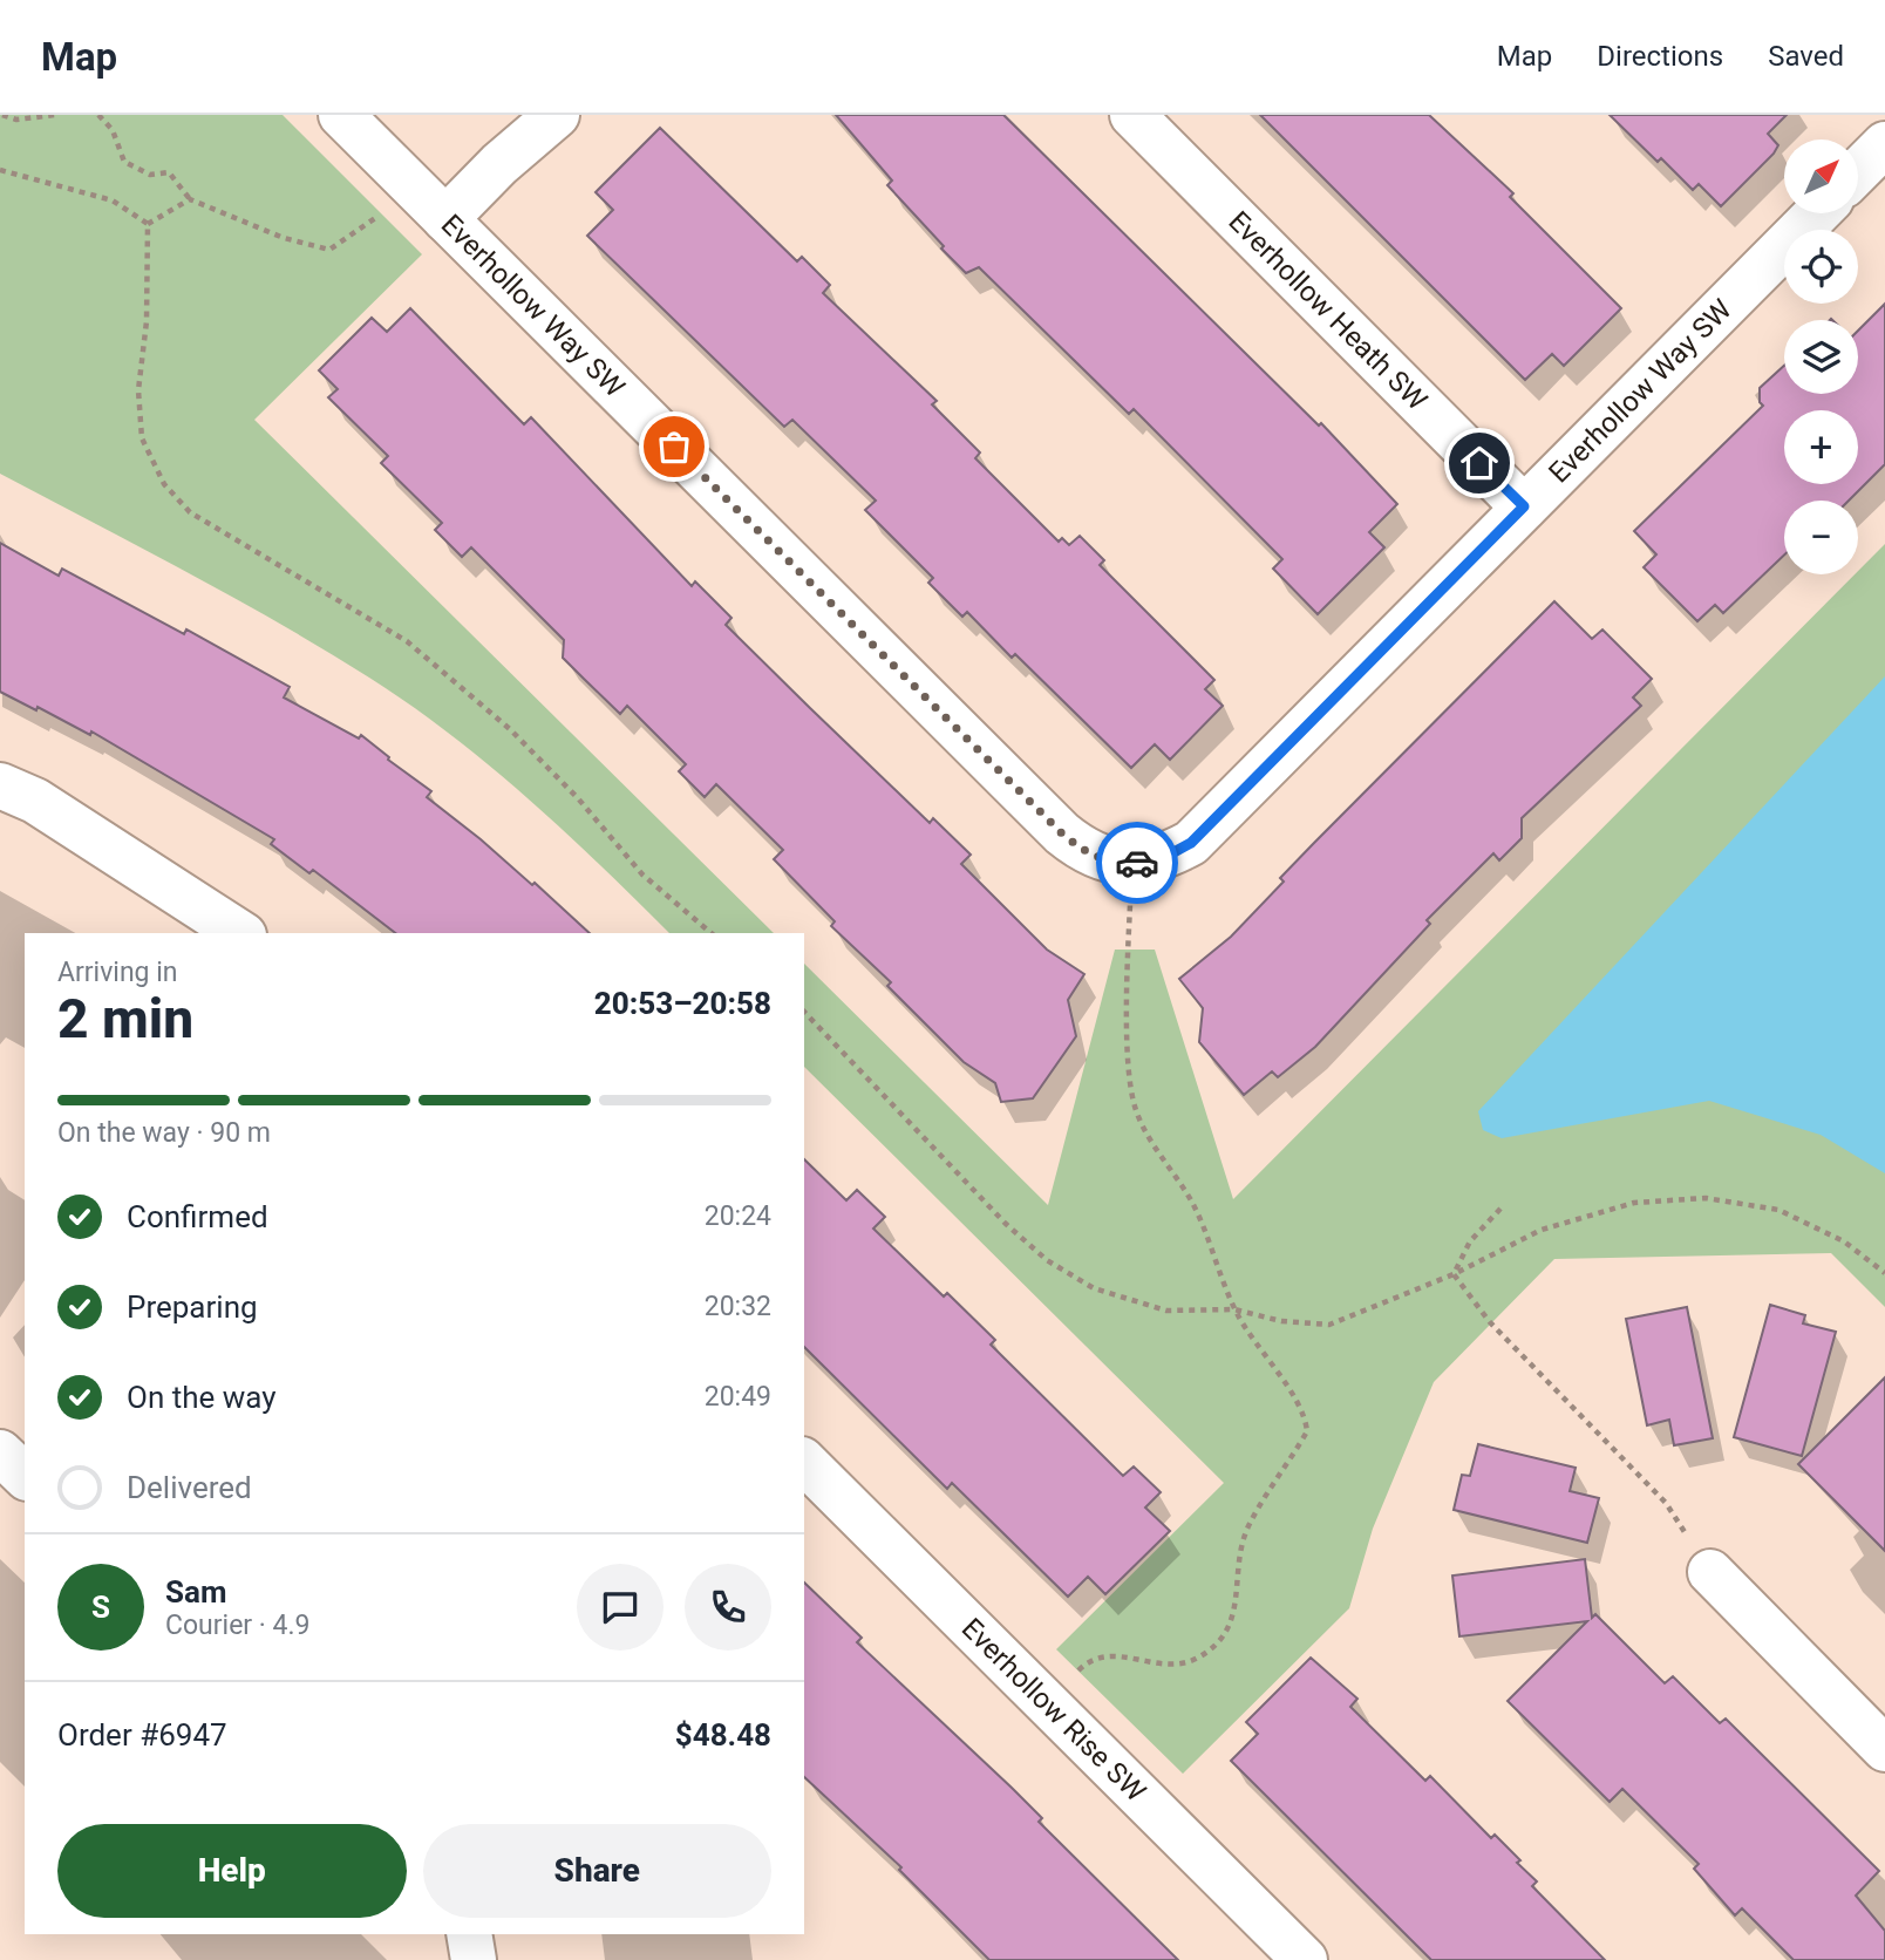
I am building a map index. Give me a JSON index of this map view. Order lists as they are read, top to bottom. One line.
{"streets":{"street":["Everhollow Way SW","Everhollow Heath SW","Everhollow Rise SW"]},"crossings":[["Everhollow Way SW","Everhollow Heath SW"]],"north":"top right","page":{"header":"Map","nav":["Map","Directions","Saved"],"map_buttons":["+","−"],"heading":["2 min","Arriving in","20:53–20:58"],"panel":["Sam","Courier · 4.9","Order #6947","$48.48"],"bar":"On the way · 90 m","list":[["Confirmed","20:24"],["Preparing","20:32"],["On the way","20:49"],"Delivered"],"round":"S","buttons":["Help","Share"]}}
